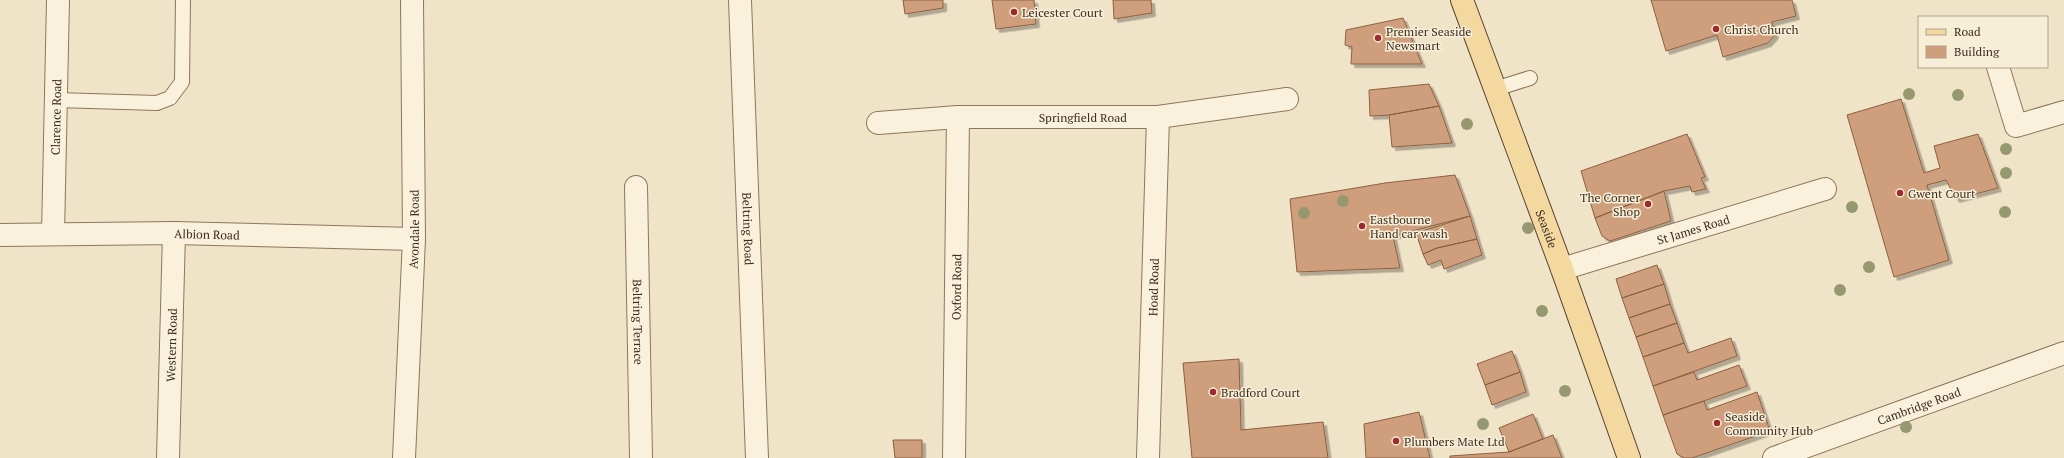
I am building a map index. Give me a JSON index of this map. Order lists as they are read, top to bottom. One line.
{"streets":{"main road":["Seaside"],"street":["Clarence Road","Springfield Road","Avondale Road","Beltring Road","St James Road","Albion Road","Oxford Road","Hoad Road","Beltring Terrace","Western Road","Cambridge Road"]},"crossings":[["Clarence Road","Albion Road"],["Springfield Road","Oxford Road"],["Springfield Road","Hoad Road"],["Avondale Road","Albion Road"],["Seaside","St James Road"],["Albion Road","Western Road"]],"places":["Leicester Court","Christ Church","Premier Seaside Newsmart","Gwent Court","The Corner Shop","Eastbourne Hand car wash","Bradford Court","Seaside Community Hub","Plumbers Mate Ltd"],"legend":["Road","Building"]}
